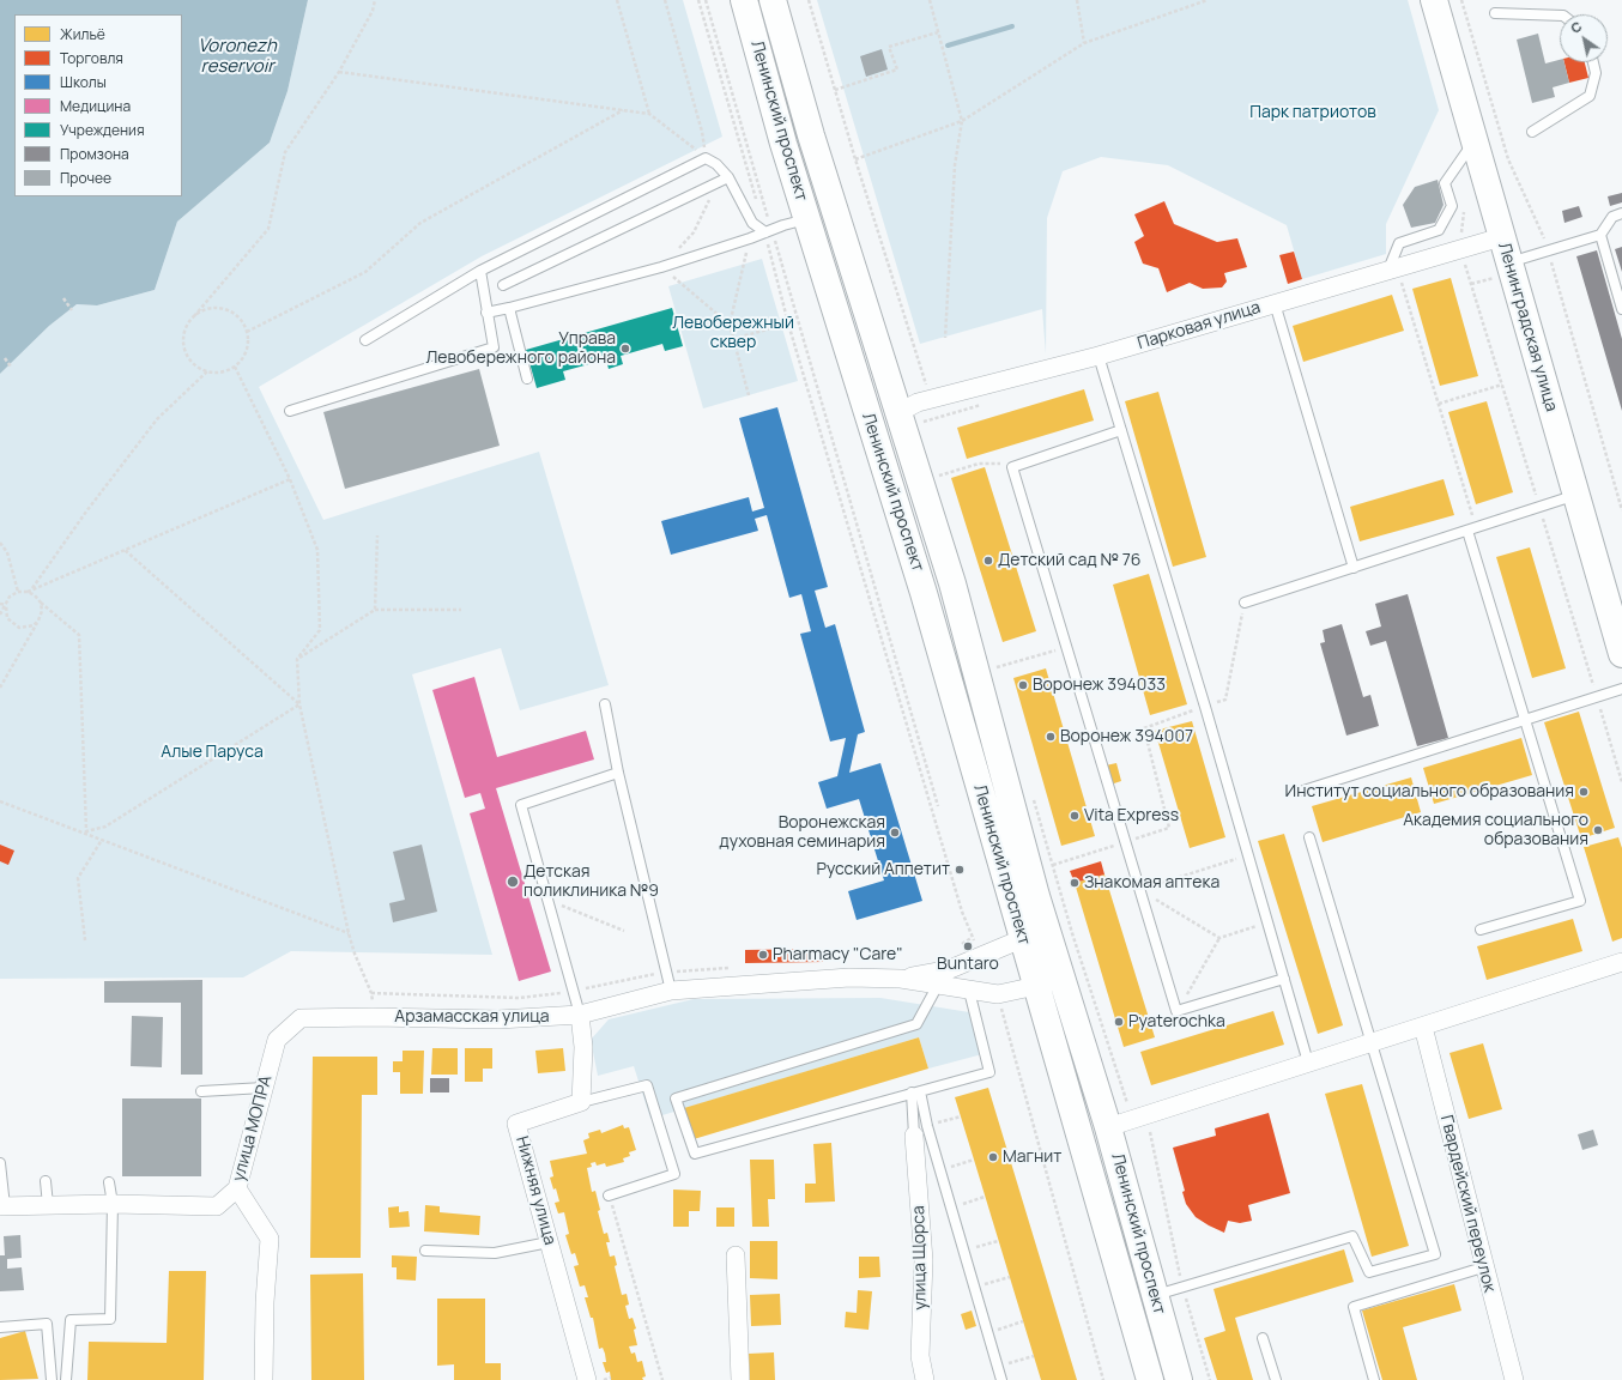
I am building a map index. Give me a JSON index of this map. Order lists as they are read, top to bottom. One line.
{"streets":{"main road":["Ленинский проспект","Ленинградская улица"],"street":["Парковая улица","Арзамасская улица","улица МОПРА","Нижняя улица","Гвардейский переулок","улица Щорса"]},"crossings":[["Ленинский проспект","Парковая улица"],["Ленинский проспект","Арзамасская улица"],["Парковая улица","Ленинградская улица"],["Арзамасская улица","улица МОПРА"]],"water":["Voronezh reservoir"],"parks":["Парк патриотов","Левобережный сквер","Алые Паруса"],"places":["Управа Левобережного района","Детский сад № 76","Воронеж 394033","Воронеж 394007","Институт социального образования","Vita Express","Академия социального образования","Воронежская духовная семинария","Русский Аппетит","Детская поликлиника №9","Знакомая аптека","Buntaro","Pharmacy \"Care\"","Pyaterochka","Магнит"],"legend":["Жильё","Торговля","Школы","Медицина","Учреждения","Промзона","Прочее"],"north":"top left"}
